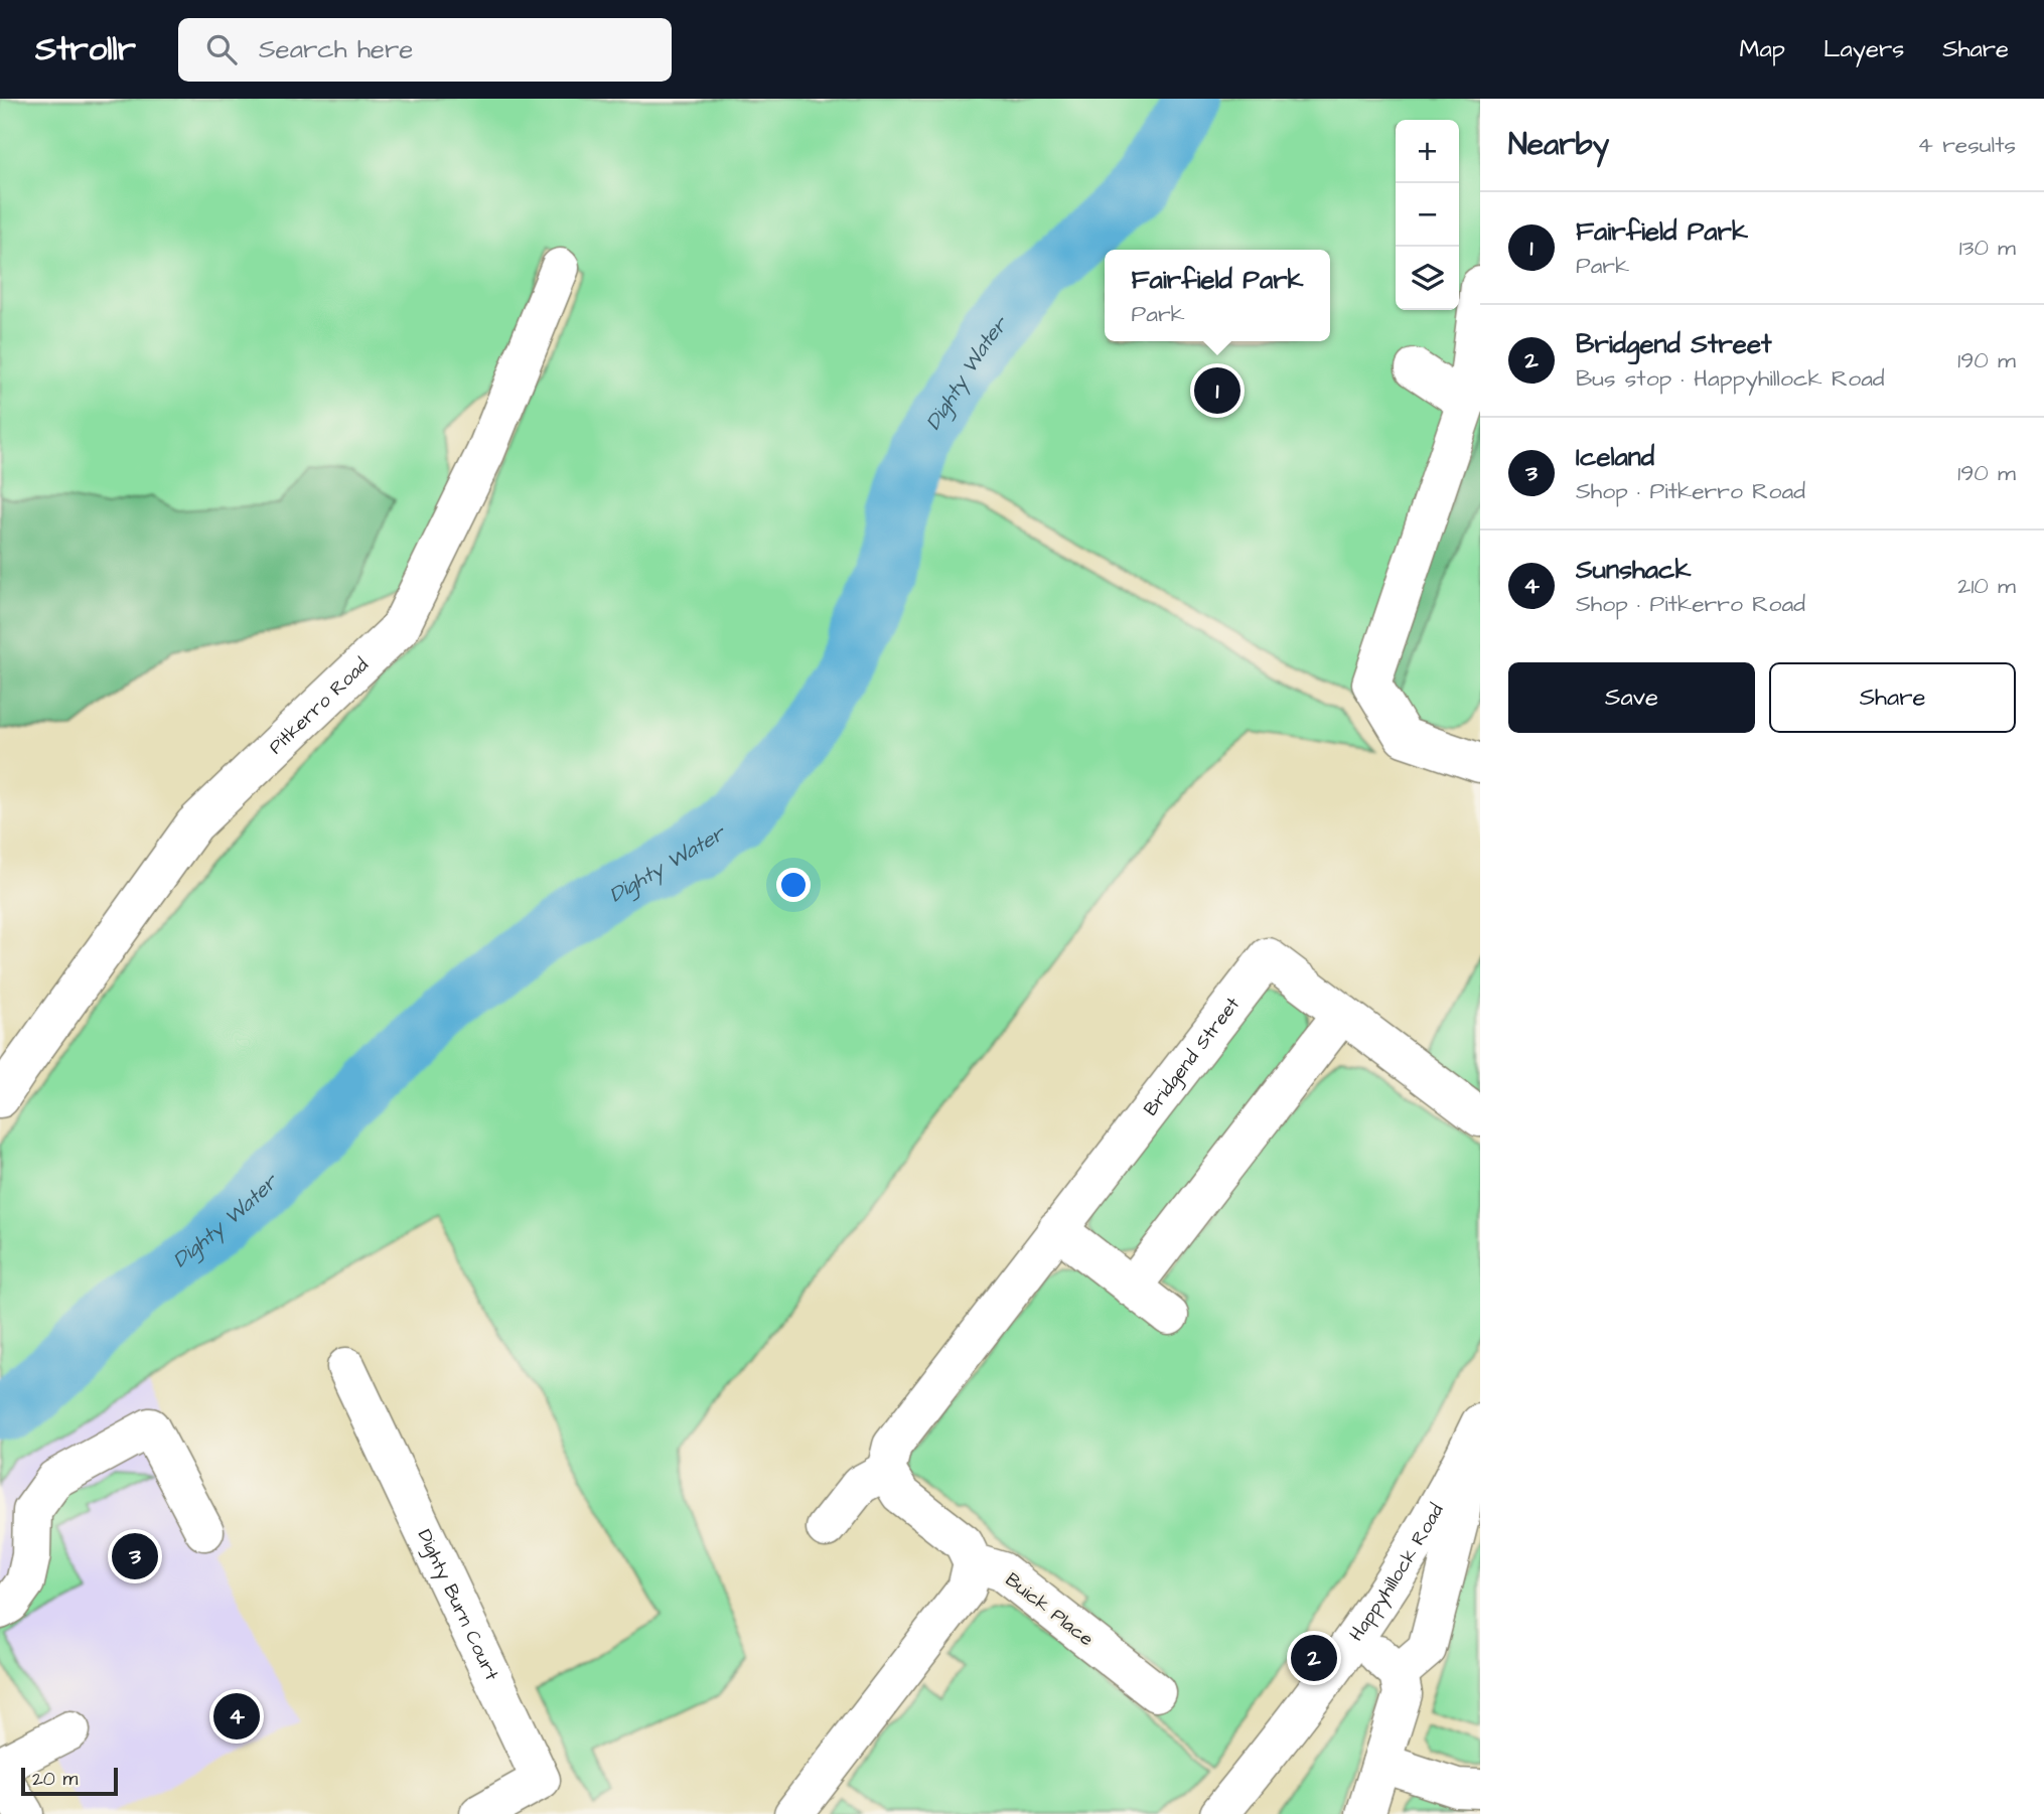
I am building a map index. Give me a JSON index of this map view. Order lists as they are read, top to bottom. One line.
{"streets":{"street":["Pitkerro Road","Bridgend Street","Happyhillock Road","Dighty Burn Court","Buick Place"]},"water":["Dighty Water"],"scale_bar":"20 m","page":{"header":"Strollr","search":"Search here","nav":["Map","Layers","Share"],"heading":["Nearby","4 results"],"map_buttons":["+","−"],"list":[{"mark":"1","name":"Fairfield Park","note":"Park","value":"130 m"},{"mark":"2","name":"Bridgend Street","note":"Bus stop · Happyhillock Road","value":"190 m"},{"mark":"3","name":"Iceland","note":"Shop · Pitkerro Road","value":"190 m"},{"mark":"4","name":"Sunshack","note":"Shop · Pitkerro Road","value":"210 m"}],"popup":["Fairfield Park","Park"],"pins":["1","3","2","4"],"buttons":["Save","Share"],"scale":"20 m"}}
